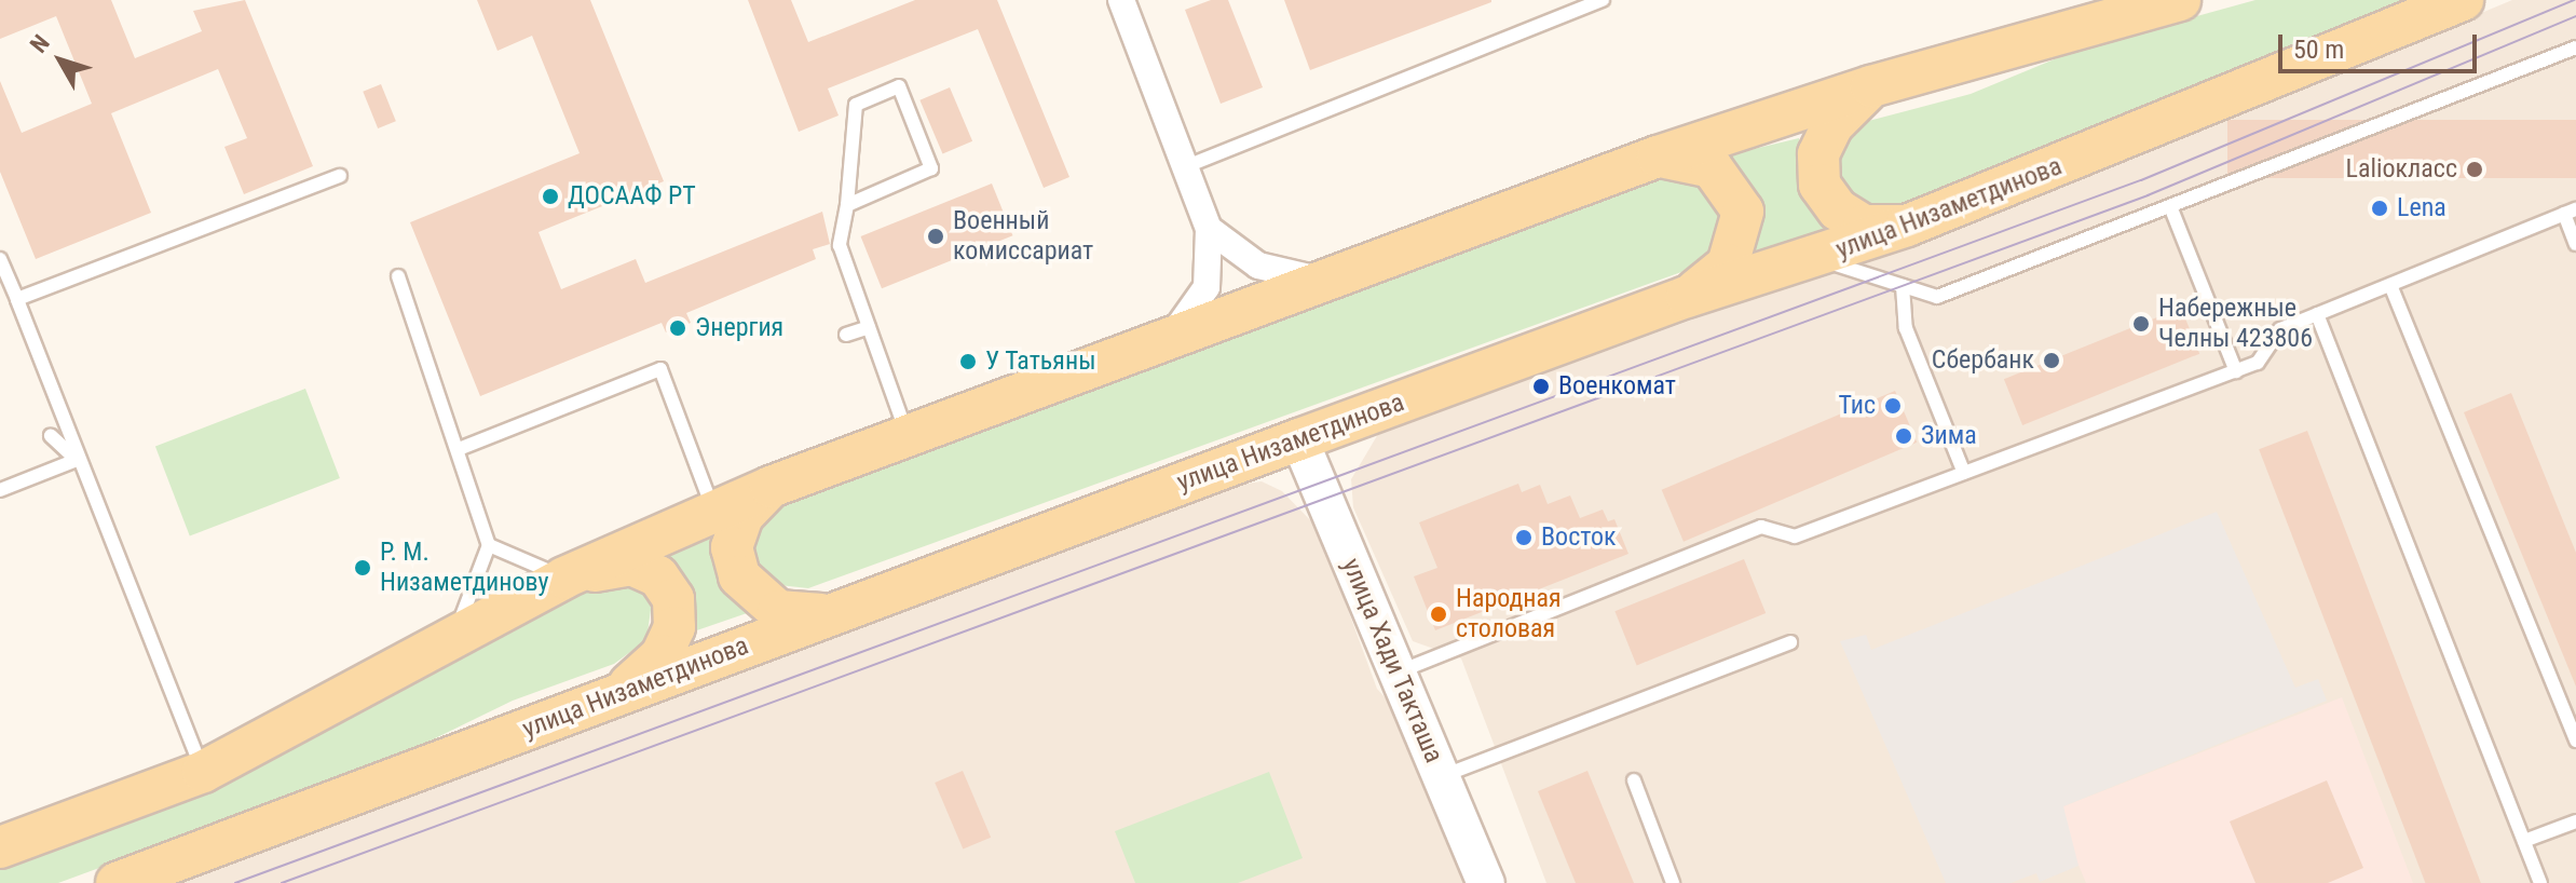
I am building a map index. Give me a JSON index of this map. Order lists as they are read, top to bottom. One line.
{"streets":{"main road":["улица Низаметдинова","улица Хади Такташа"]},"crossings":[["улица Низаметдинова","улица Хади Такташа"]],"places":["Lalioкласс","ДОСААФ РТ","Lena","Военный комиссариат","Набережные Челны 423806","Энергия","Сбербанк","У Татьяны","Военкомат","Тис","Зима","Восток","Р. М. Низаметдинову","Народная столовая"],"scale_bar":"50 m","north":"top left"}
